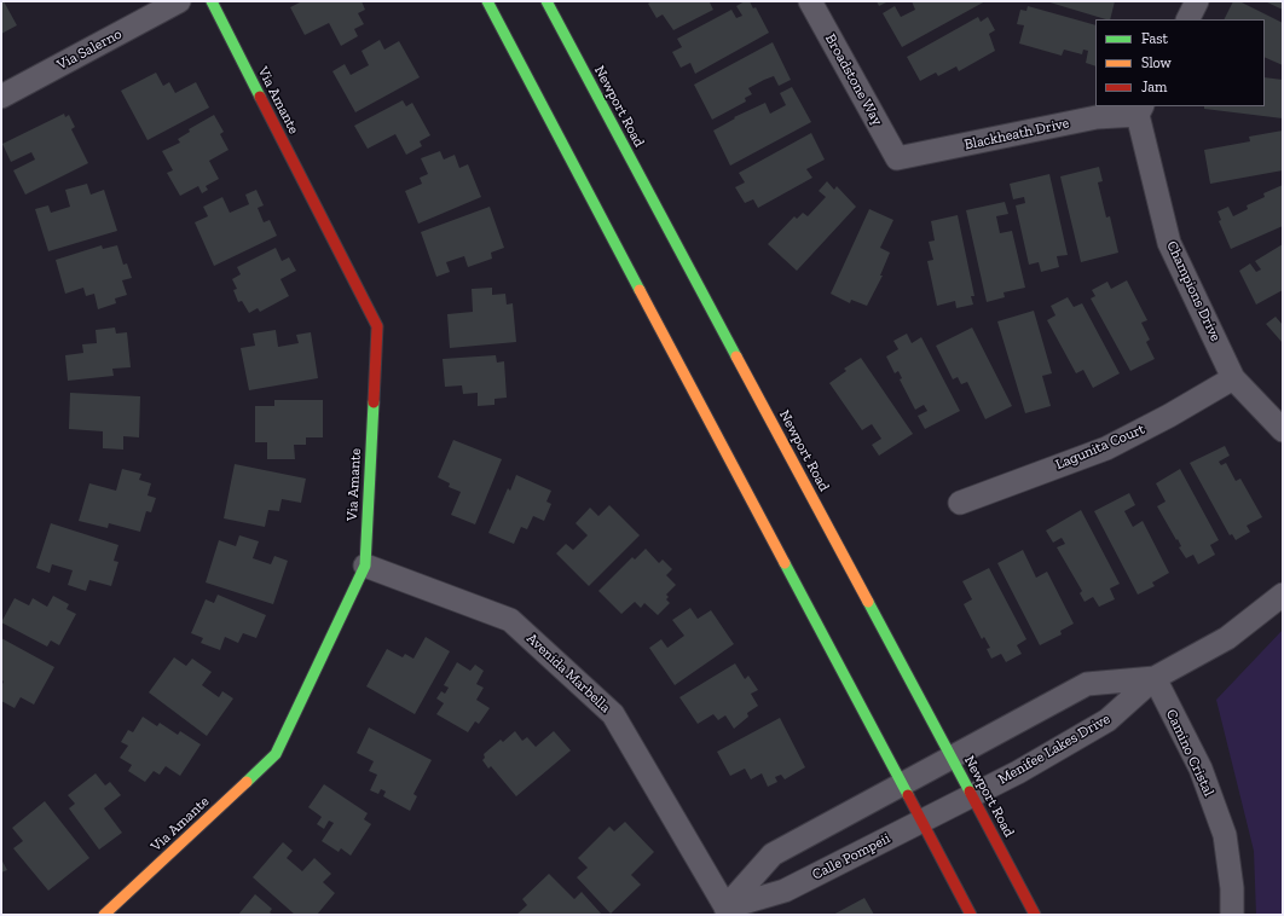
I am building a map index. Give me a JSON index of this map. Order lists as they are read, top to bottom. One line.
{"streets":{"main road":["Via Amante","Newport Road"],"street":["Via Salerno","Broadstone Way","Blackheath Drive","Champions Drive","Lagunita Court","Avenida Marbella","Menifee Lakes Drive","Camino Cristal","Calle Pompeii"]},"crossings":[["Broadstone Way","Blackheath Drive"],["Via Amante","Avenida Marbella"],["Newport Road","Menifee Lakes Drive"],["Newport Road","Calle Pompeii"],["Blackheath Drive","Champions Drive"],["Champions Drive","Lagunita Court"],["Avenida Marbella","Calle Pompeii"],["Menifee Lakes Drive","Camino Cristal"],["Menifee Lakes Drive","Calle Pompeii"]],"legend":["Fast","Slow","Jam"]}
